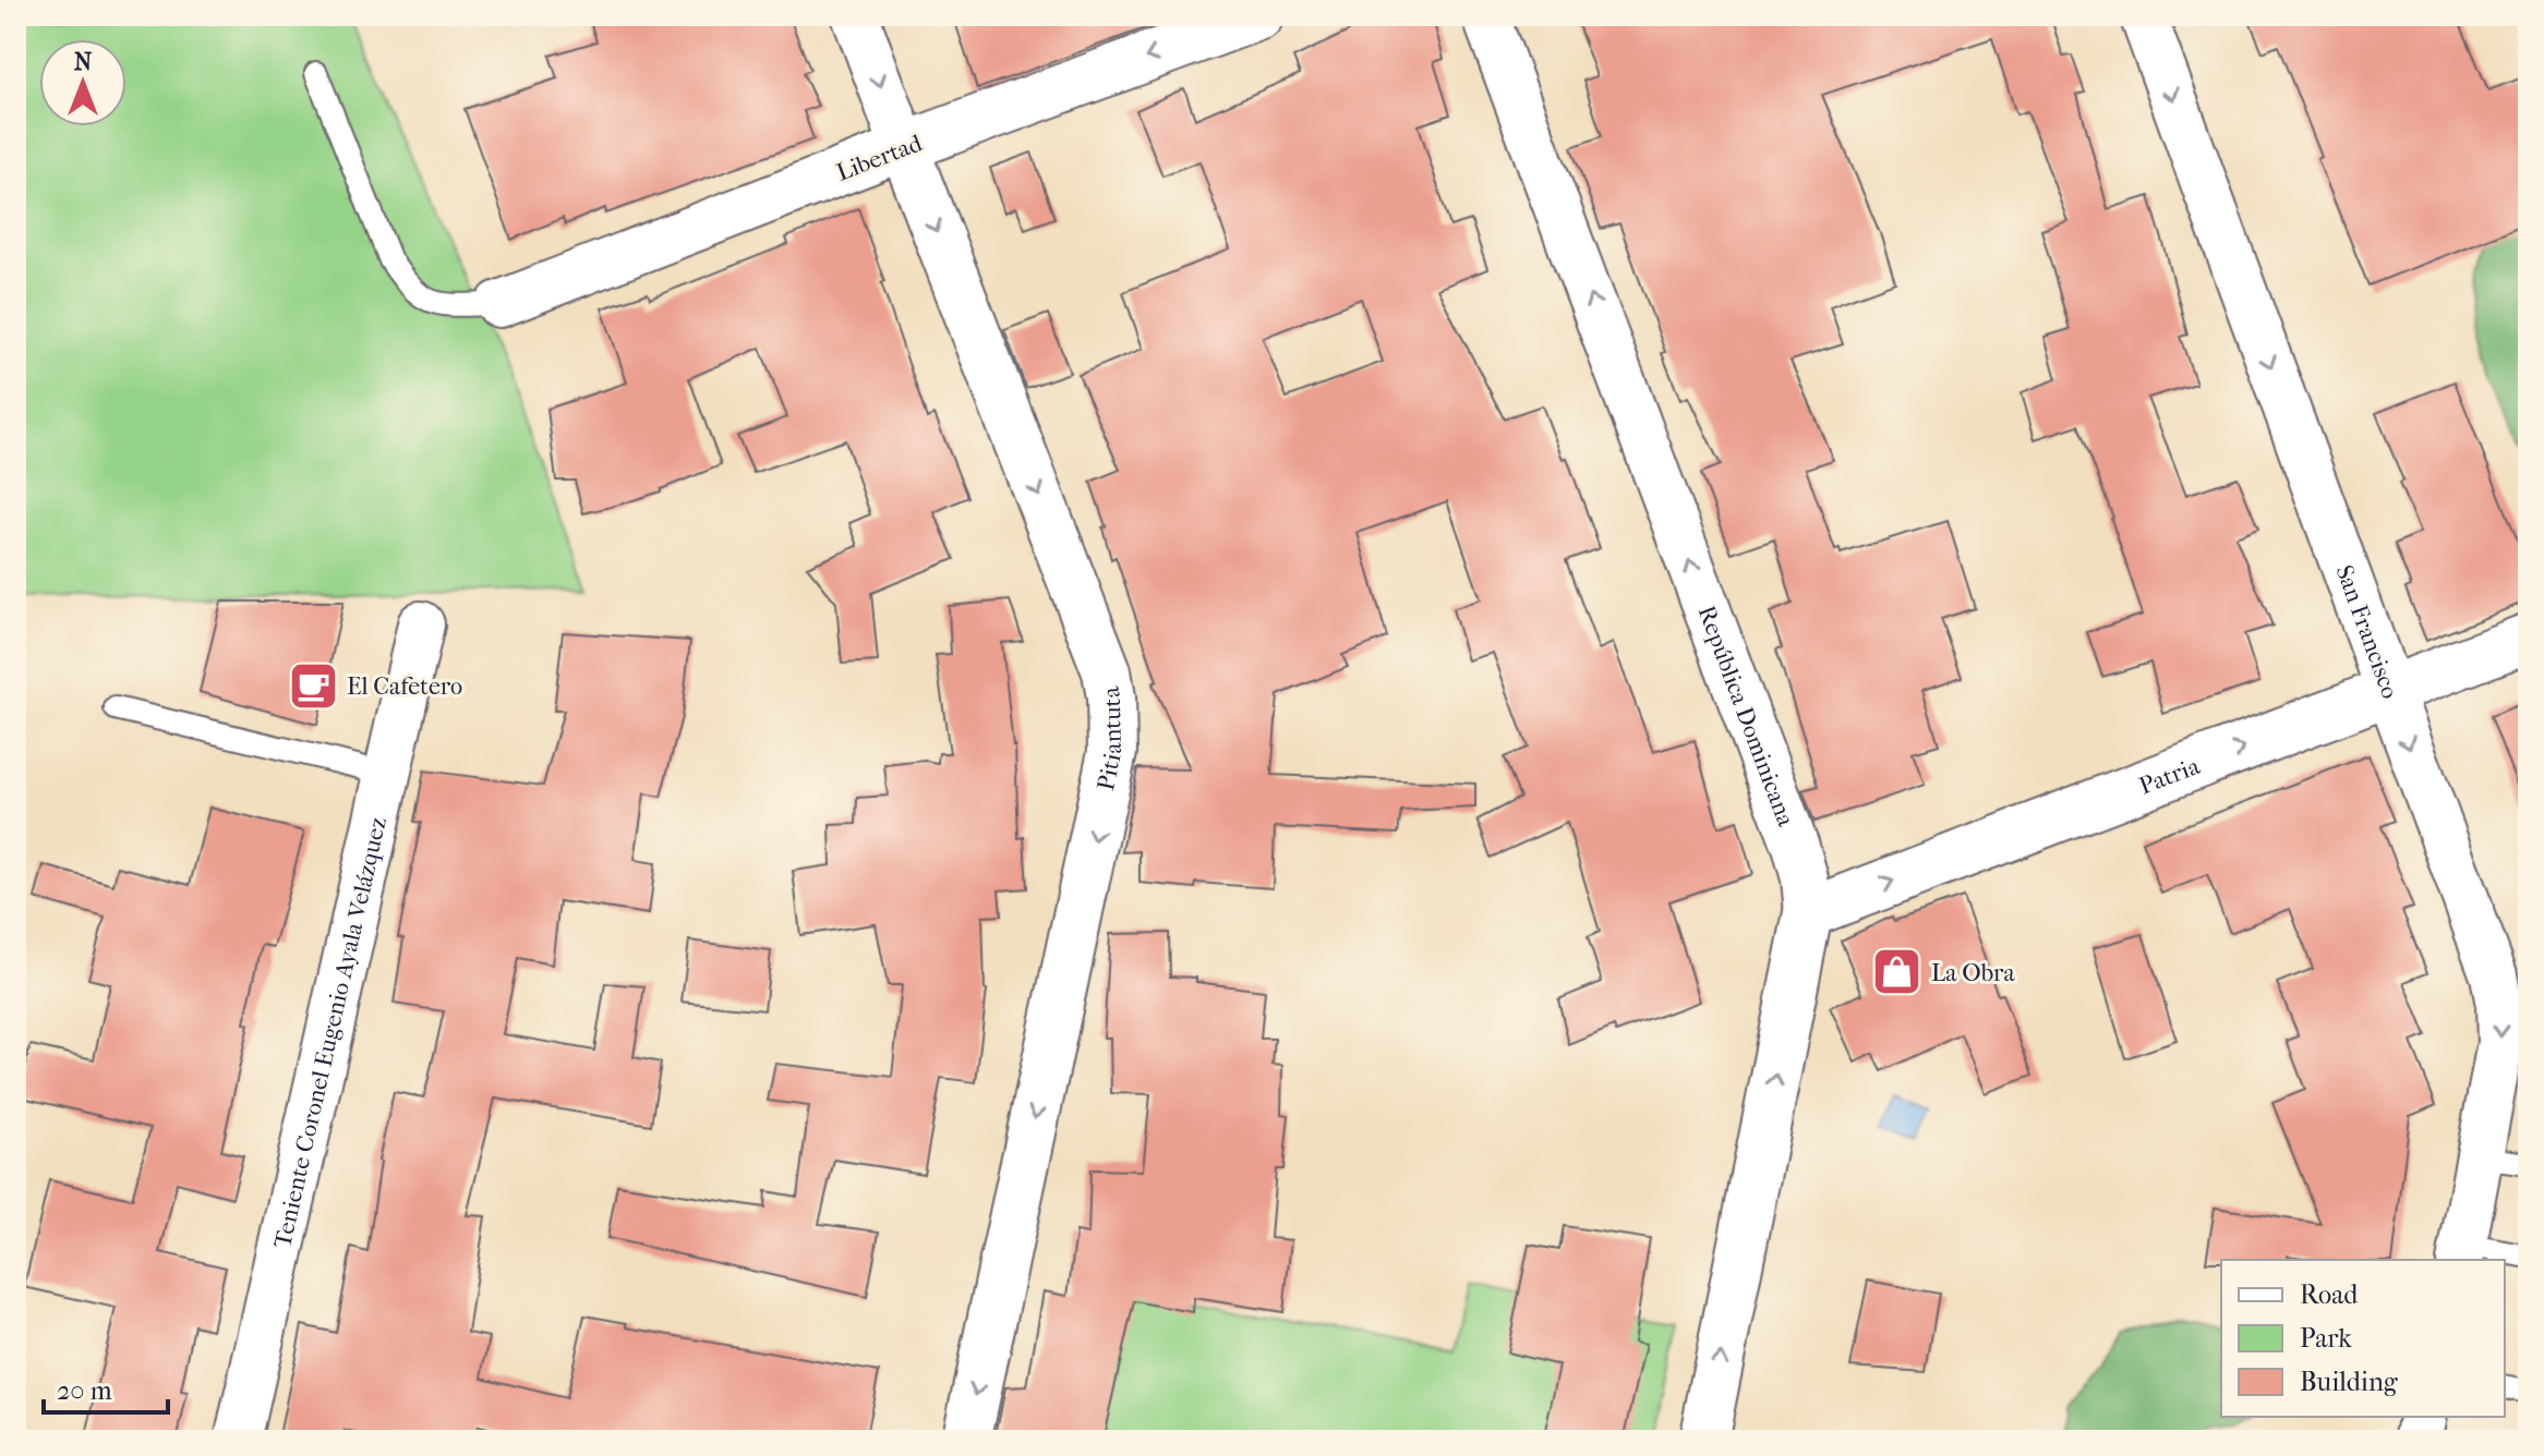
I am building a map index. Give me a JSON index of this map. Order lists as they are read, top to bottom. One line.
{"streets":{"street":["Libertad","San Francisco","República Dominicana","Pitiantuta","Patria","Teniente Coronel Eugenio Ayala Velázquez"]},"crossings":[["Libertad","Pitiantuta"],["San Francisco","Patria"],["República Dominicana","Patria"]],"one_way":["Libertad","San Francisco","República Dominicana","Pitiantuta","Patria"],"places":{"cafe":["El Cafetero"],"shop":["La Obra"]},"legend":["Road","Park","Building"],"scale_bar":"20 m","north":"top"}
